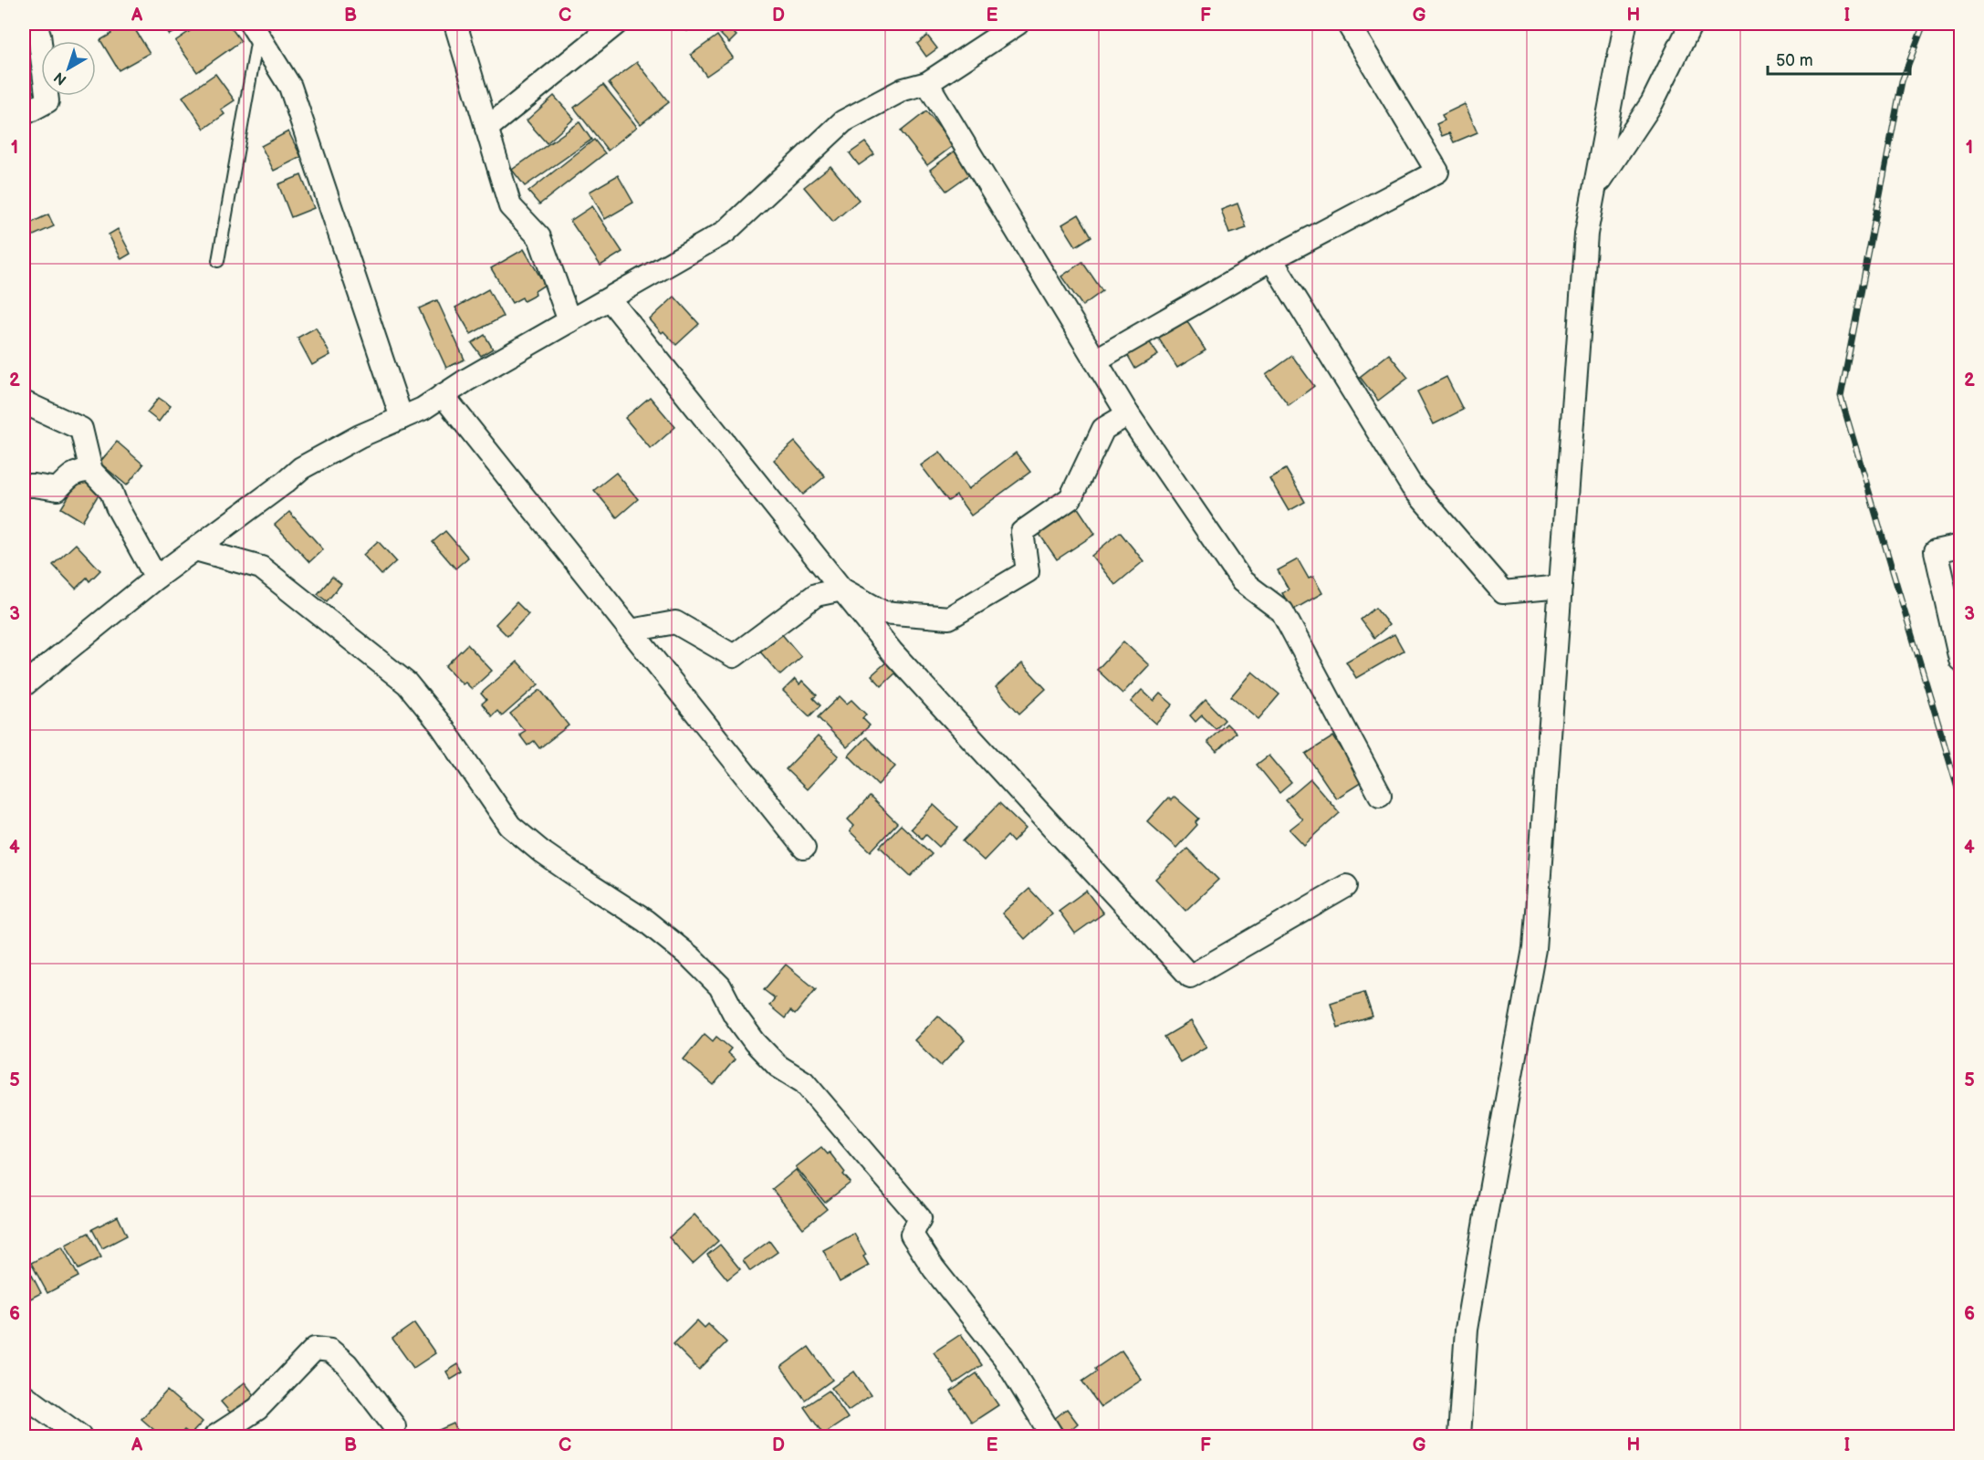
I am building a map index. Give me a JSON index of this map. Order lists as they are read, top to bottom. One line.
{"scale_bar":"50 m","north":"bottom left","grid":{"columns":["A","B","C","D","E","F","G","H","I"],"rows":["1","2","3","4","5","6"]}}
